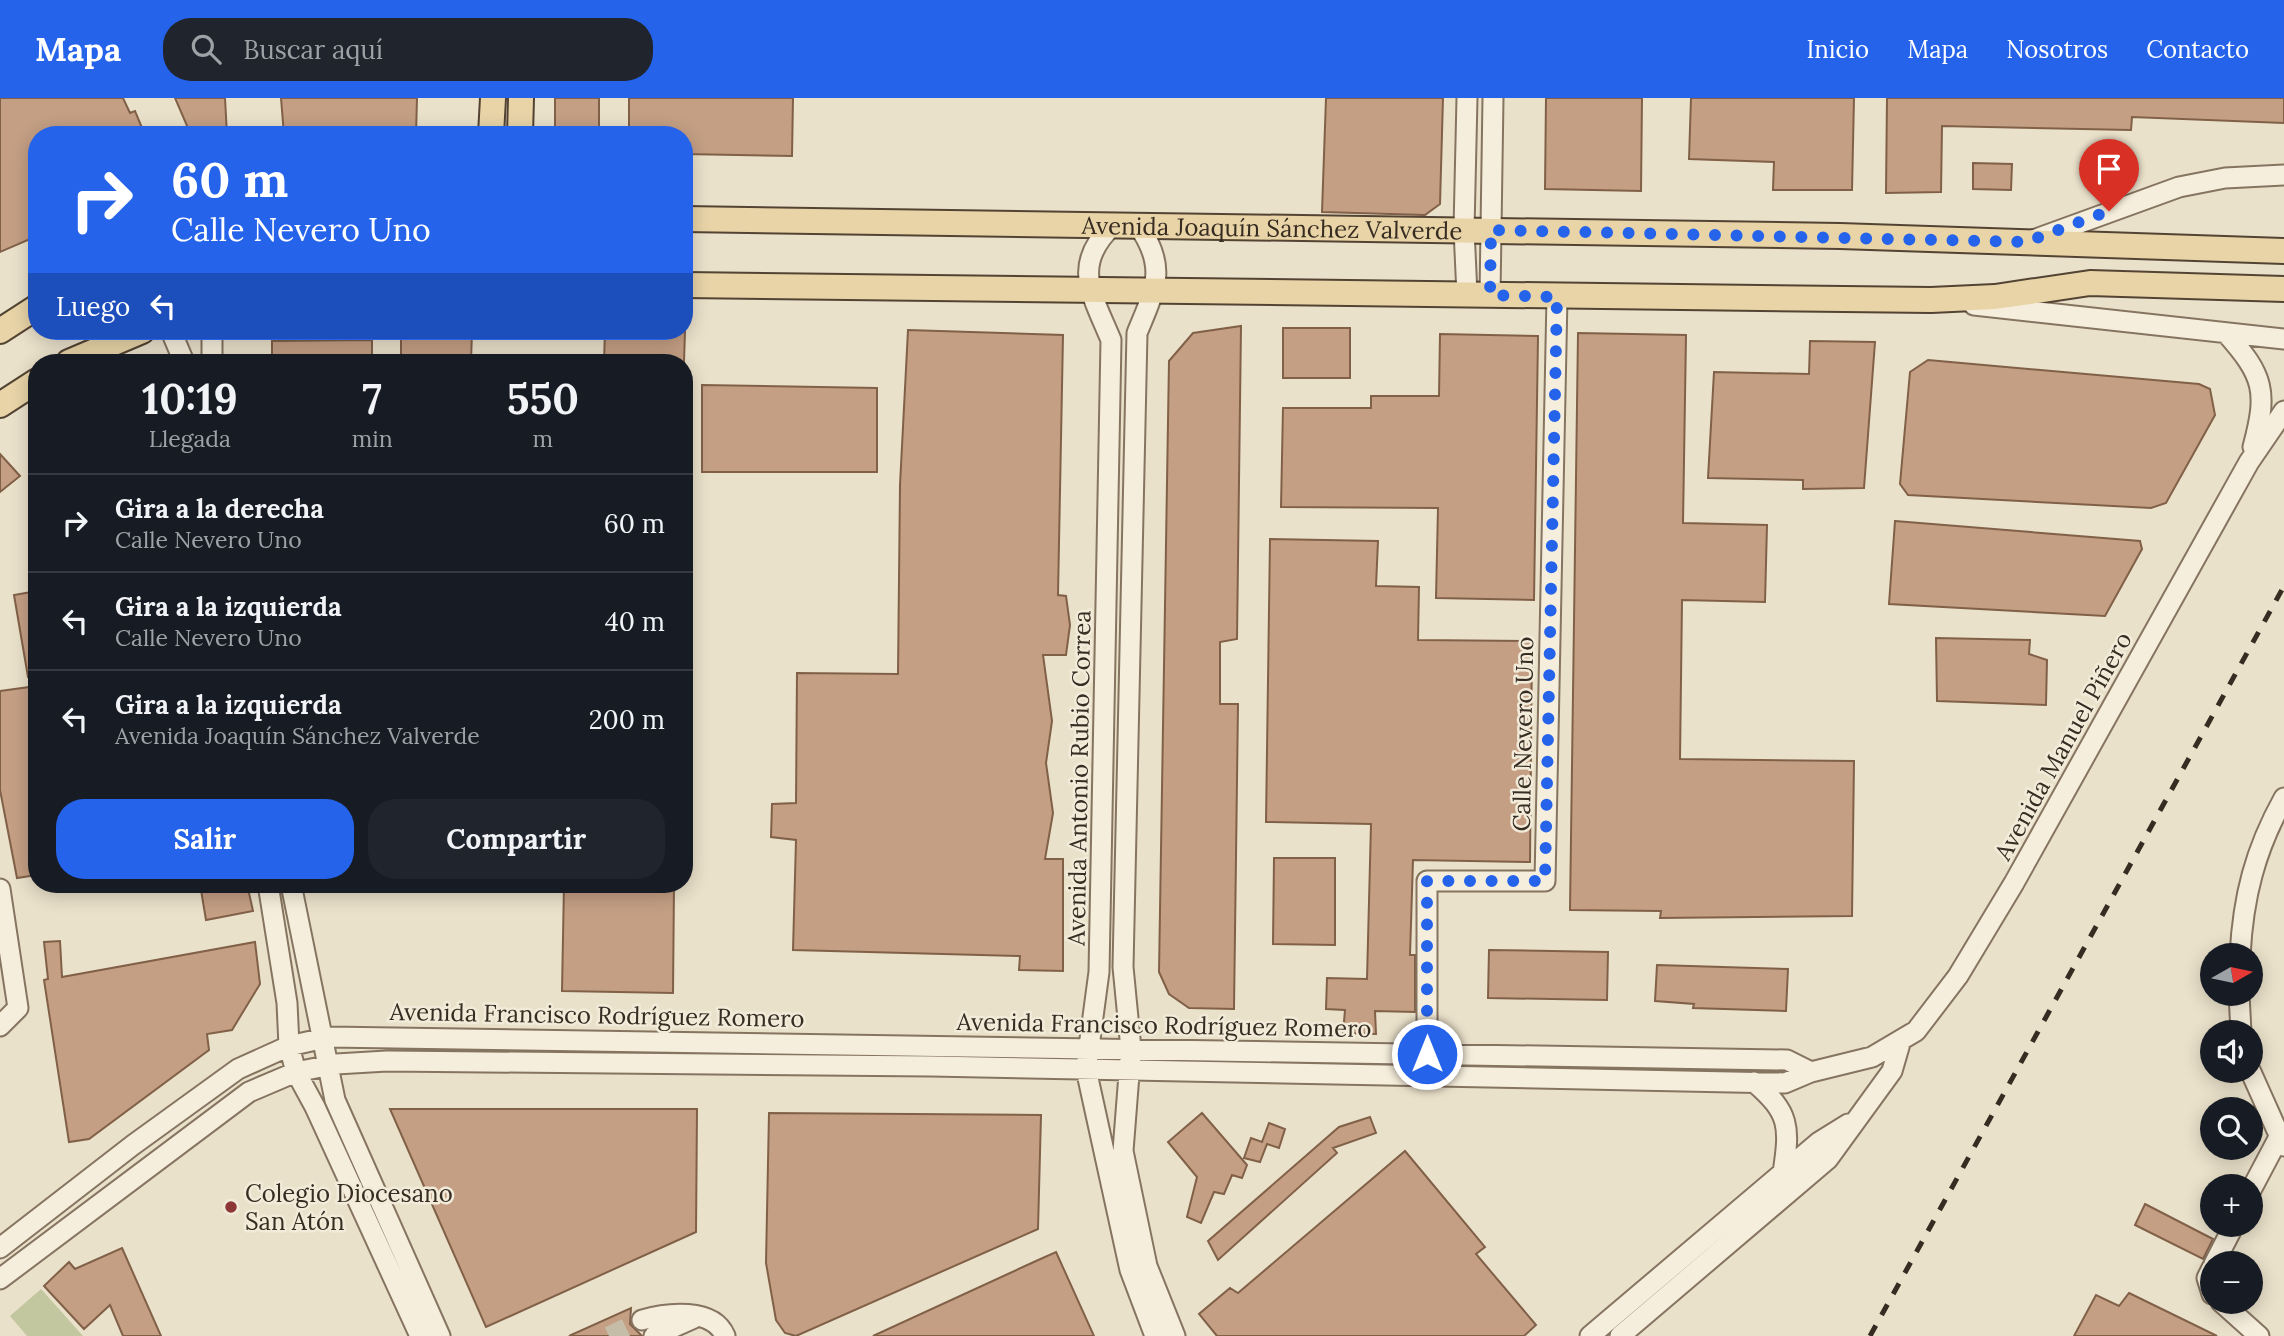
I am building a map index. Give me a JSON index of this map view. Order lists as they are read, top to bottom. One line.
{"streets":{"main road":["Avenida Joaquín Sánchez Valverde"],"street":["Calle Nevero Uno","Avenida Manuel Piñero","Avenida Antonio Rubio Correa","Avenida Francisco Rodríguez Romero"]},"crossings":[["Avenida Joaquín Sánchez Valverde","Avenida Antonio Rubio Correa"],["Calle Nevero Uno","Avenida Francisco Rodríguez Romero"],["Avenida Manuel Piñero","Avenida Francisco Rodríguez Romero"],["Avenida Antonio Rubio Correa","Avenida Francisco Rodríguez Romero"]],"places":["Colegio Diocesano San Atón"],"north":"right","page":{"header":"Mapa","search":"Buscar aquí","nav":["Inicio","Mapa","Nosotros","Contacto"],"turn":["60 m","Calle Nevero Uno"],"then":"Luego","eta":["10:19","Llegada","7","min","550","m"],"list":[{"name":"Gira a la derecha","note":"Calle Nevero Uno","value":"60 m"},{"name":"Gira a la izquierda","note":"Calle Nevero Uno","value":"40 m"},{"name":"Gira a la izquierda","note":"Avenida Joaquín Sánchez Valverde","value":"200 m"}],"buttons":["Salir","Compartir"],"map_buttons":["+","−"]}}
